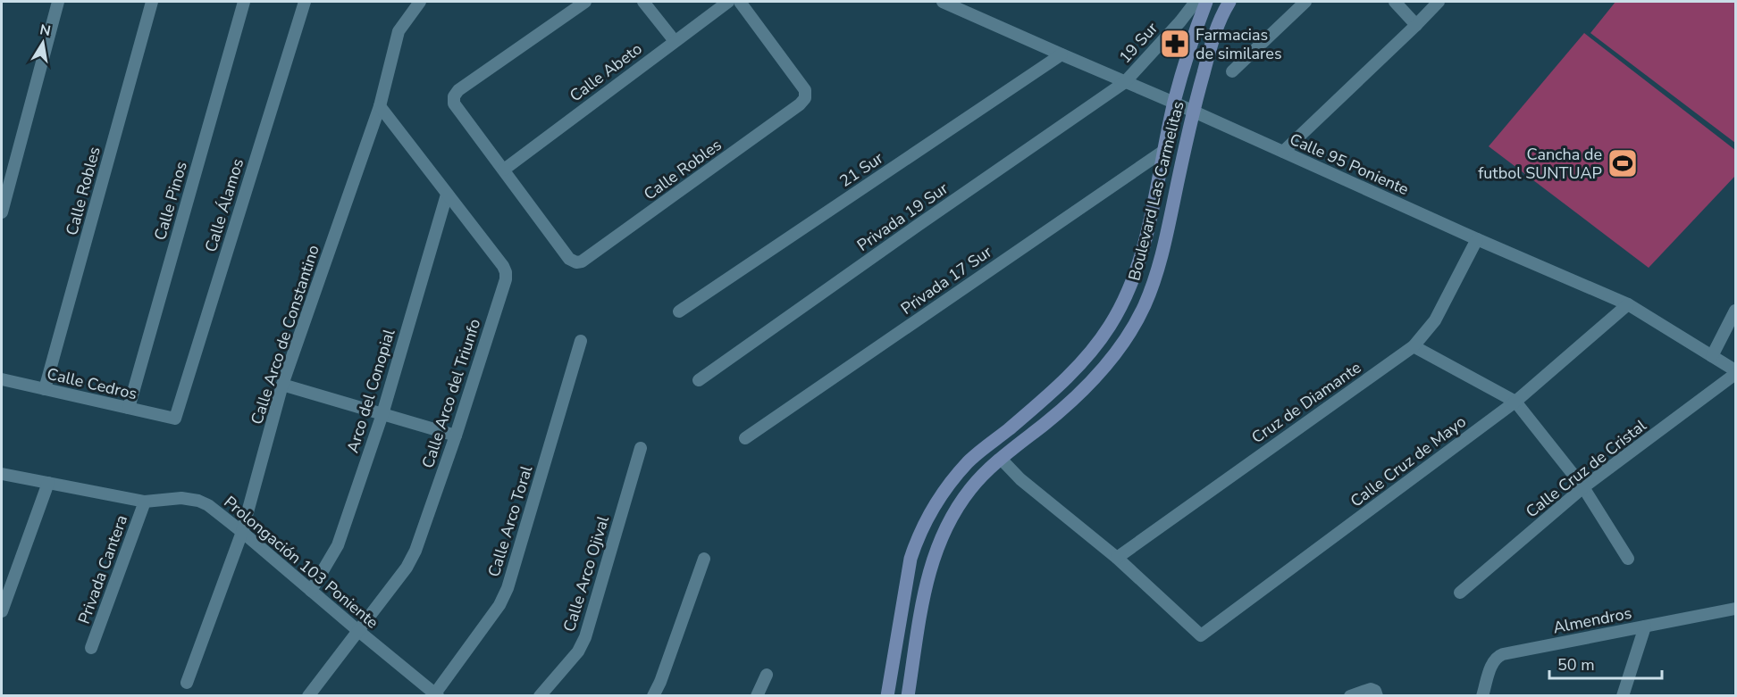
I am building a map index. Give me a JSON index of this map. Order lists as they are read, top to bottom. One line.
{"streets":{"main road":["Boulevard Las Carmelitas"],"street":["19 Sur","Calle Abeto","Calle 95 Poniente","Calle Robles","21 Sur","Calle Pinos","Calle Álamos","Privada 19 Sur","Privada 17 Sur","Calle Arco de Constantino","Calle Cedros","Arco del Conopial","Calle Arco del Triunfo","Cruz de Diamante","Calle Cruz de Mayo","Calle Cruz de Cristal","Calle Arco Toral","Prolongación 103 Poniente","Privada Cantera","Calle Arco Ojival","Almendros"]},"crossings":[["19 Sur","Calle 95 Poniente"],["19 Sur","Privada 19 Sur"],["Calle Abeto","Calle Robles"],["Calle 95 Poniente","21 Sur"],["Calle 95 Poniente","Boulevard Las Carmelitas"],["Calle 95 Poniente","Privada 19 Sur"],["Calle 95 Poniente","Cruz de Diamante"],["Calle 95 Poniente","Calle Cruz de Mayo"],["Calle 95 Poniente","Calle Cruz de Cristal"],["Calle Robles","Calle Cedros"],["Boulevard Las Carmelitas","Privada 17 Sur"],["Calle Pinos","Calle Cedros"],["Calle Álamos","Calle Cedros"],["Calle Arco de Constantino","Calle Arco del Triunfo"],["Calle Arco de Constantino","Prolongación 103 Poniente"],["Arco del Conopial","Calle Arco del Triunfo"],["Arco del Conopial","Prolongación 103 Poniente"],["Calle Arco del Triunfo","Prolongación 103 Poniente"],["Cruz de Diamante","Calle Cruz de Mayo"],["Calle Arco Toral","Prolongación 103 Poniente"],["Prolongación 103 Poniente","Privada Cantera"]],"places":{"pharmacy":["Farmacias de similares"],"sports":["Cancha de futbol SUNTUAP"]},"scale_bar":"50 m","north":"top"}
